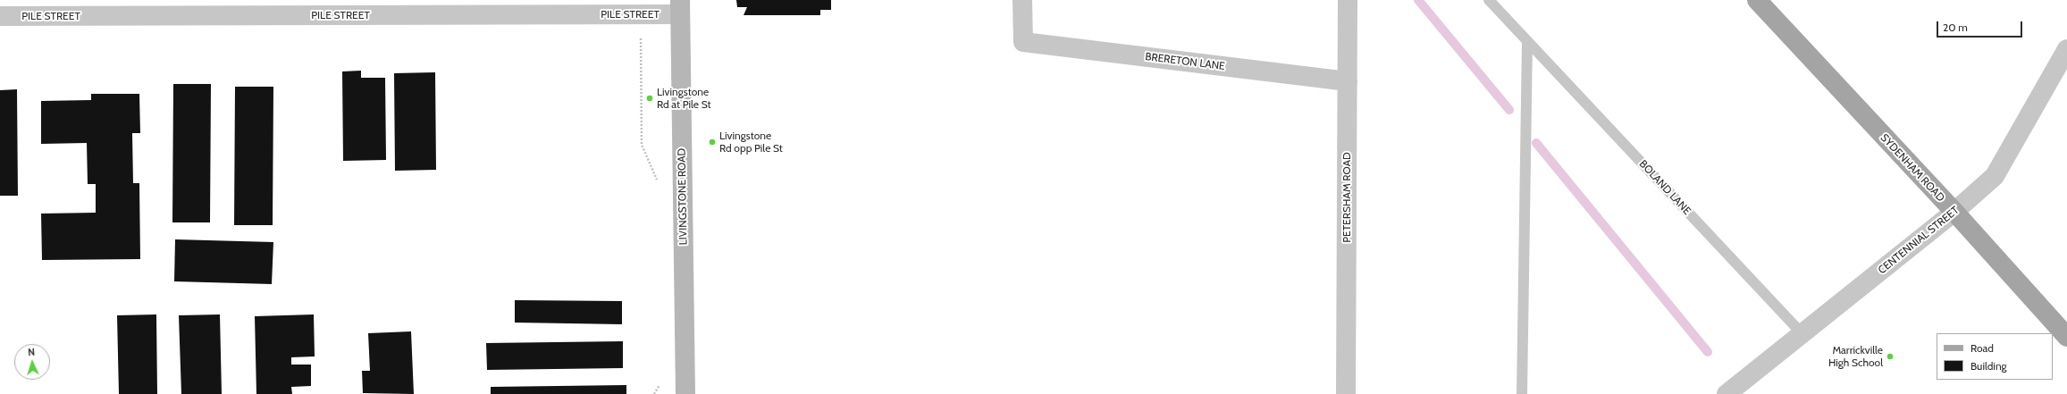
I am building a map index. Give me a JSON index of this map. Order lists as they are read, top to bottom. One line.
{"streets":{"main road":["SYDENHAM ROAD"],"street":["PILE STREET","BRERETON LANE","LIVINGSTONE ROAD","PETERSHAM ROAD","CENTENNIAL STREET"],"lane":["BOLAND LANE"]},"crossings":[["PILE STREET","LIVINGSTONE ROAD"],["BRERETON LANE","PETERSHAM ROAD"],["SYDENHAM ROAD","CENTENNIAL STREET"],["BOLAND LANE","CENTENNIAL STREET"]],"places":["Livingstone Rd at Pile St","Livingstone Rd opp Pile St","Marrickville High School"],"legend":["Road","Building"],"scale_bar":"20 m","north":"top"}
